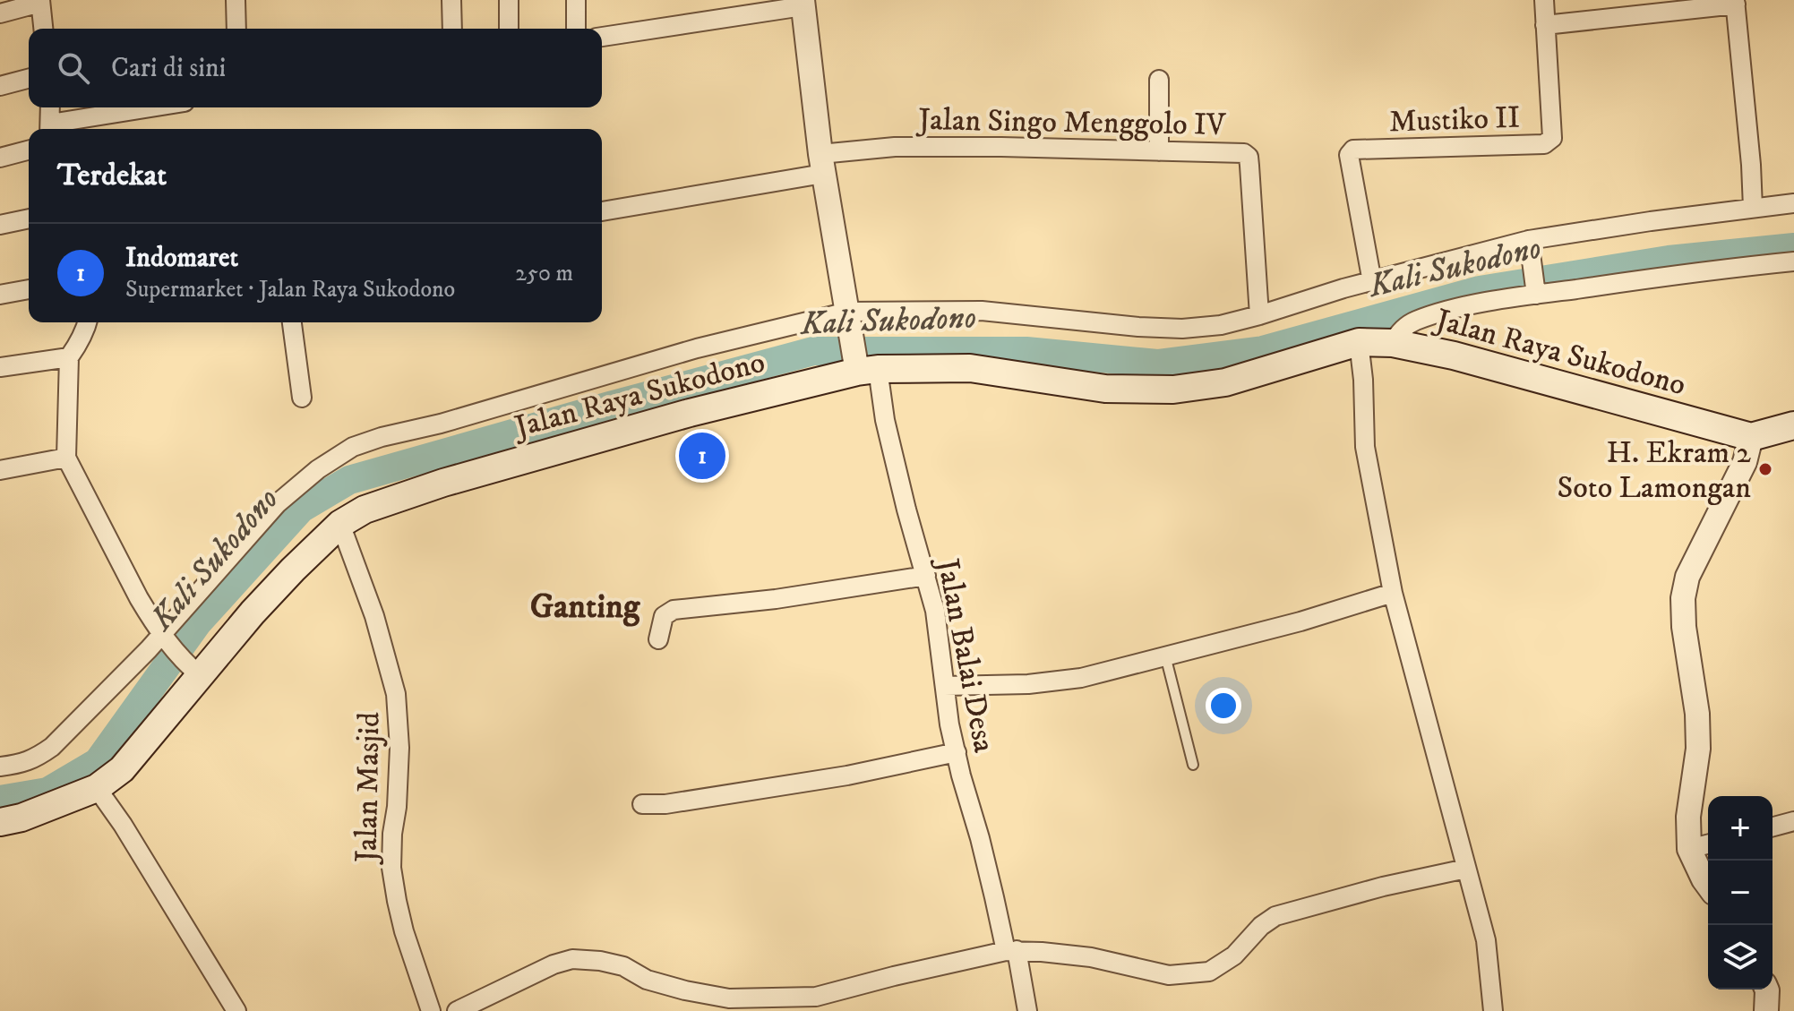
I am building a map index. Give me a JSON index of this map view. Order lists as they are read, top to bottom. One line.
{"streets":{"main road":["Jalan Raya Sukodono"],"street":["Mustiko II","Jalan Singo Menggolo IV","Jalan Balai Desa","Jalan Masjid"]},"crossings":[["Jalan Raya Sukodono","Jalan Balai Desa"],["Jalan Raya Sukodono","Jalan Masjid"]],"districts":["Ganting"],"water":["Kali Sukodono"],"places":["H. Ekram 2 Soto Lamongan"],"page":{"search":"Cari di sini","heading":"Terdekat","list":[{"mark":"1","name":"Indomaret","note":"Supermarket · Jalan Raya Sukodono","value":"250 m"}],"pins":"1","map_buttons":["+","−"]}}
